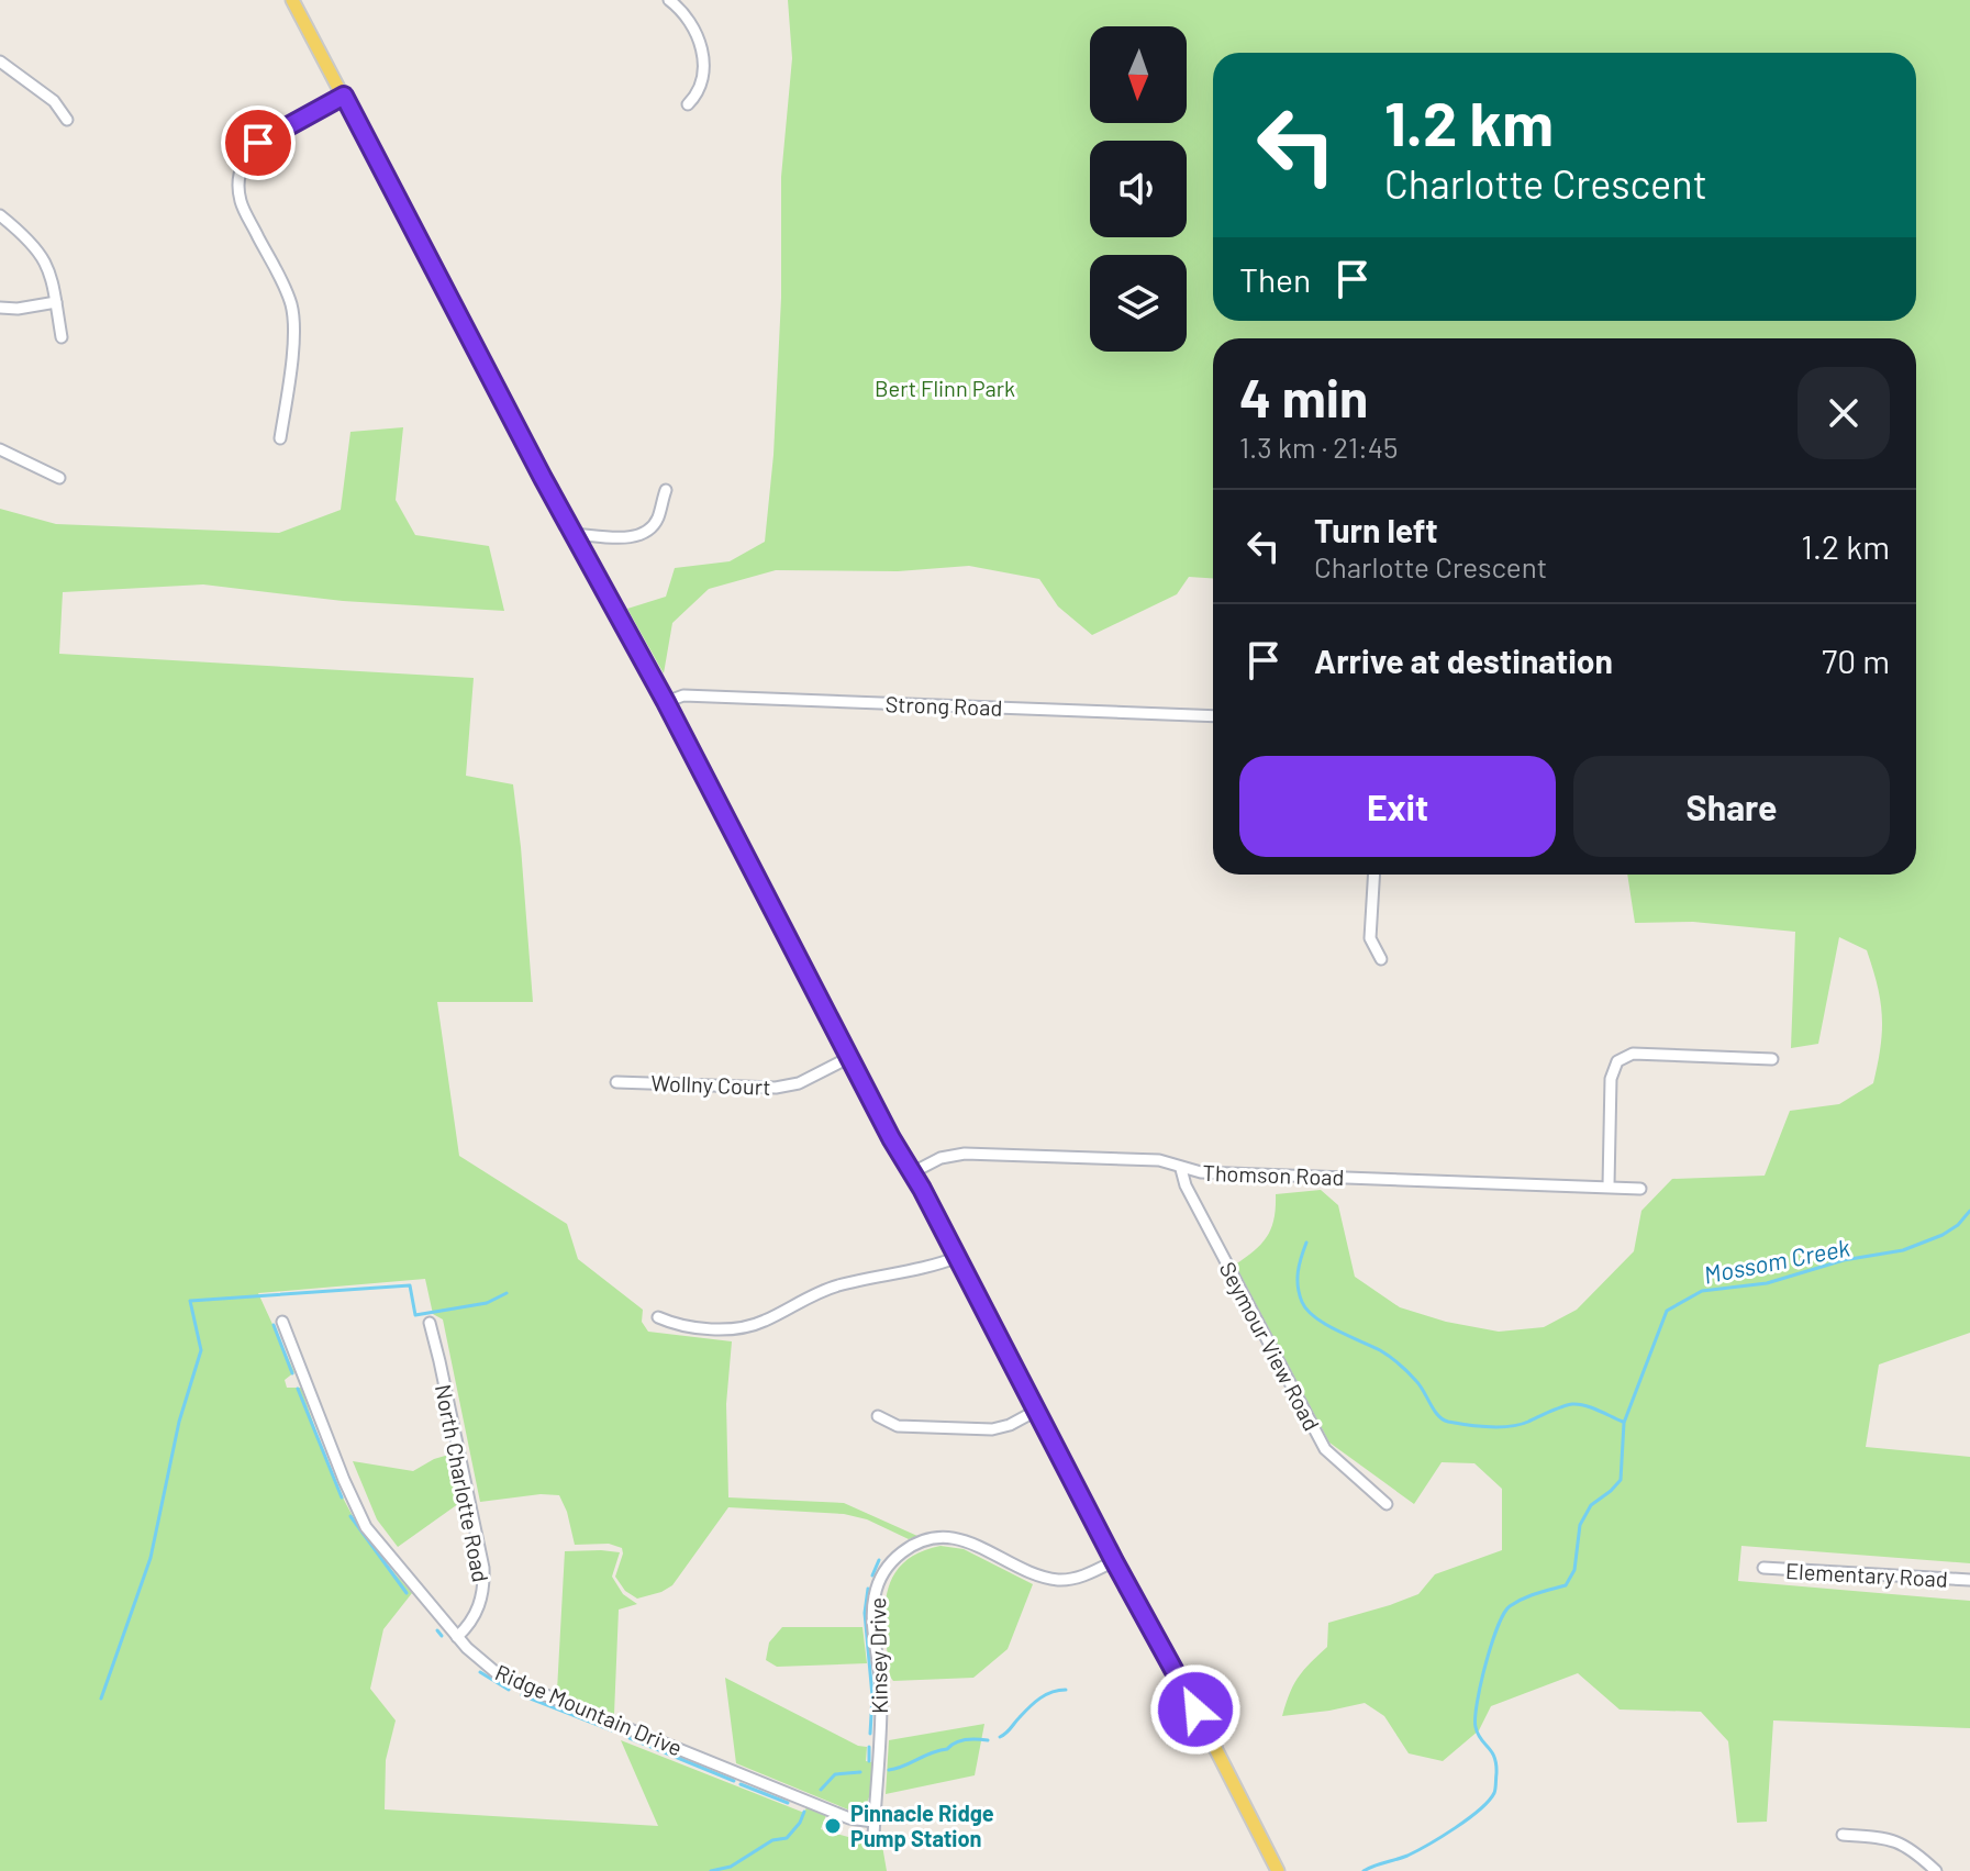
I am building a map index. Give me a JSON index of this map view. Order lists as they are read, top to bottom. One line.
{"streets":{"street":["Strong Road","Wollny Court","Thomson Road","Seymour View Road","North Charlotte Road","Elementary Road","Kinsey Drive","Ridge Mountain Drive"]},"crossings":[["Thomson Road","Seymour View Road"],["North Charlotte Road","Ridge Mountain Drive"],["Kinsey Drive","Ridge Mountain Drive"]],"water":["Mossom Creek"],"parks":["Bert Flinn Park"],"places":["Pinnacle Ridge Pump Station"],"north":"bottom","page":{"turn":["1.2 km","Charlotte Crescent"],"then":"Then","heading":["4 min","1.3 km · 21:45"],"list":[{"name":"Turn left","note":"Charlotte Crescent","value":"1.2 km"},{"name":"Arrive at destination","value":"70 m"}],"buttons":["Exit","Share"]}}
